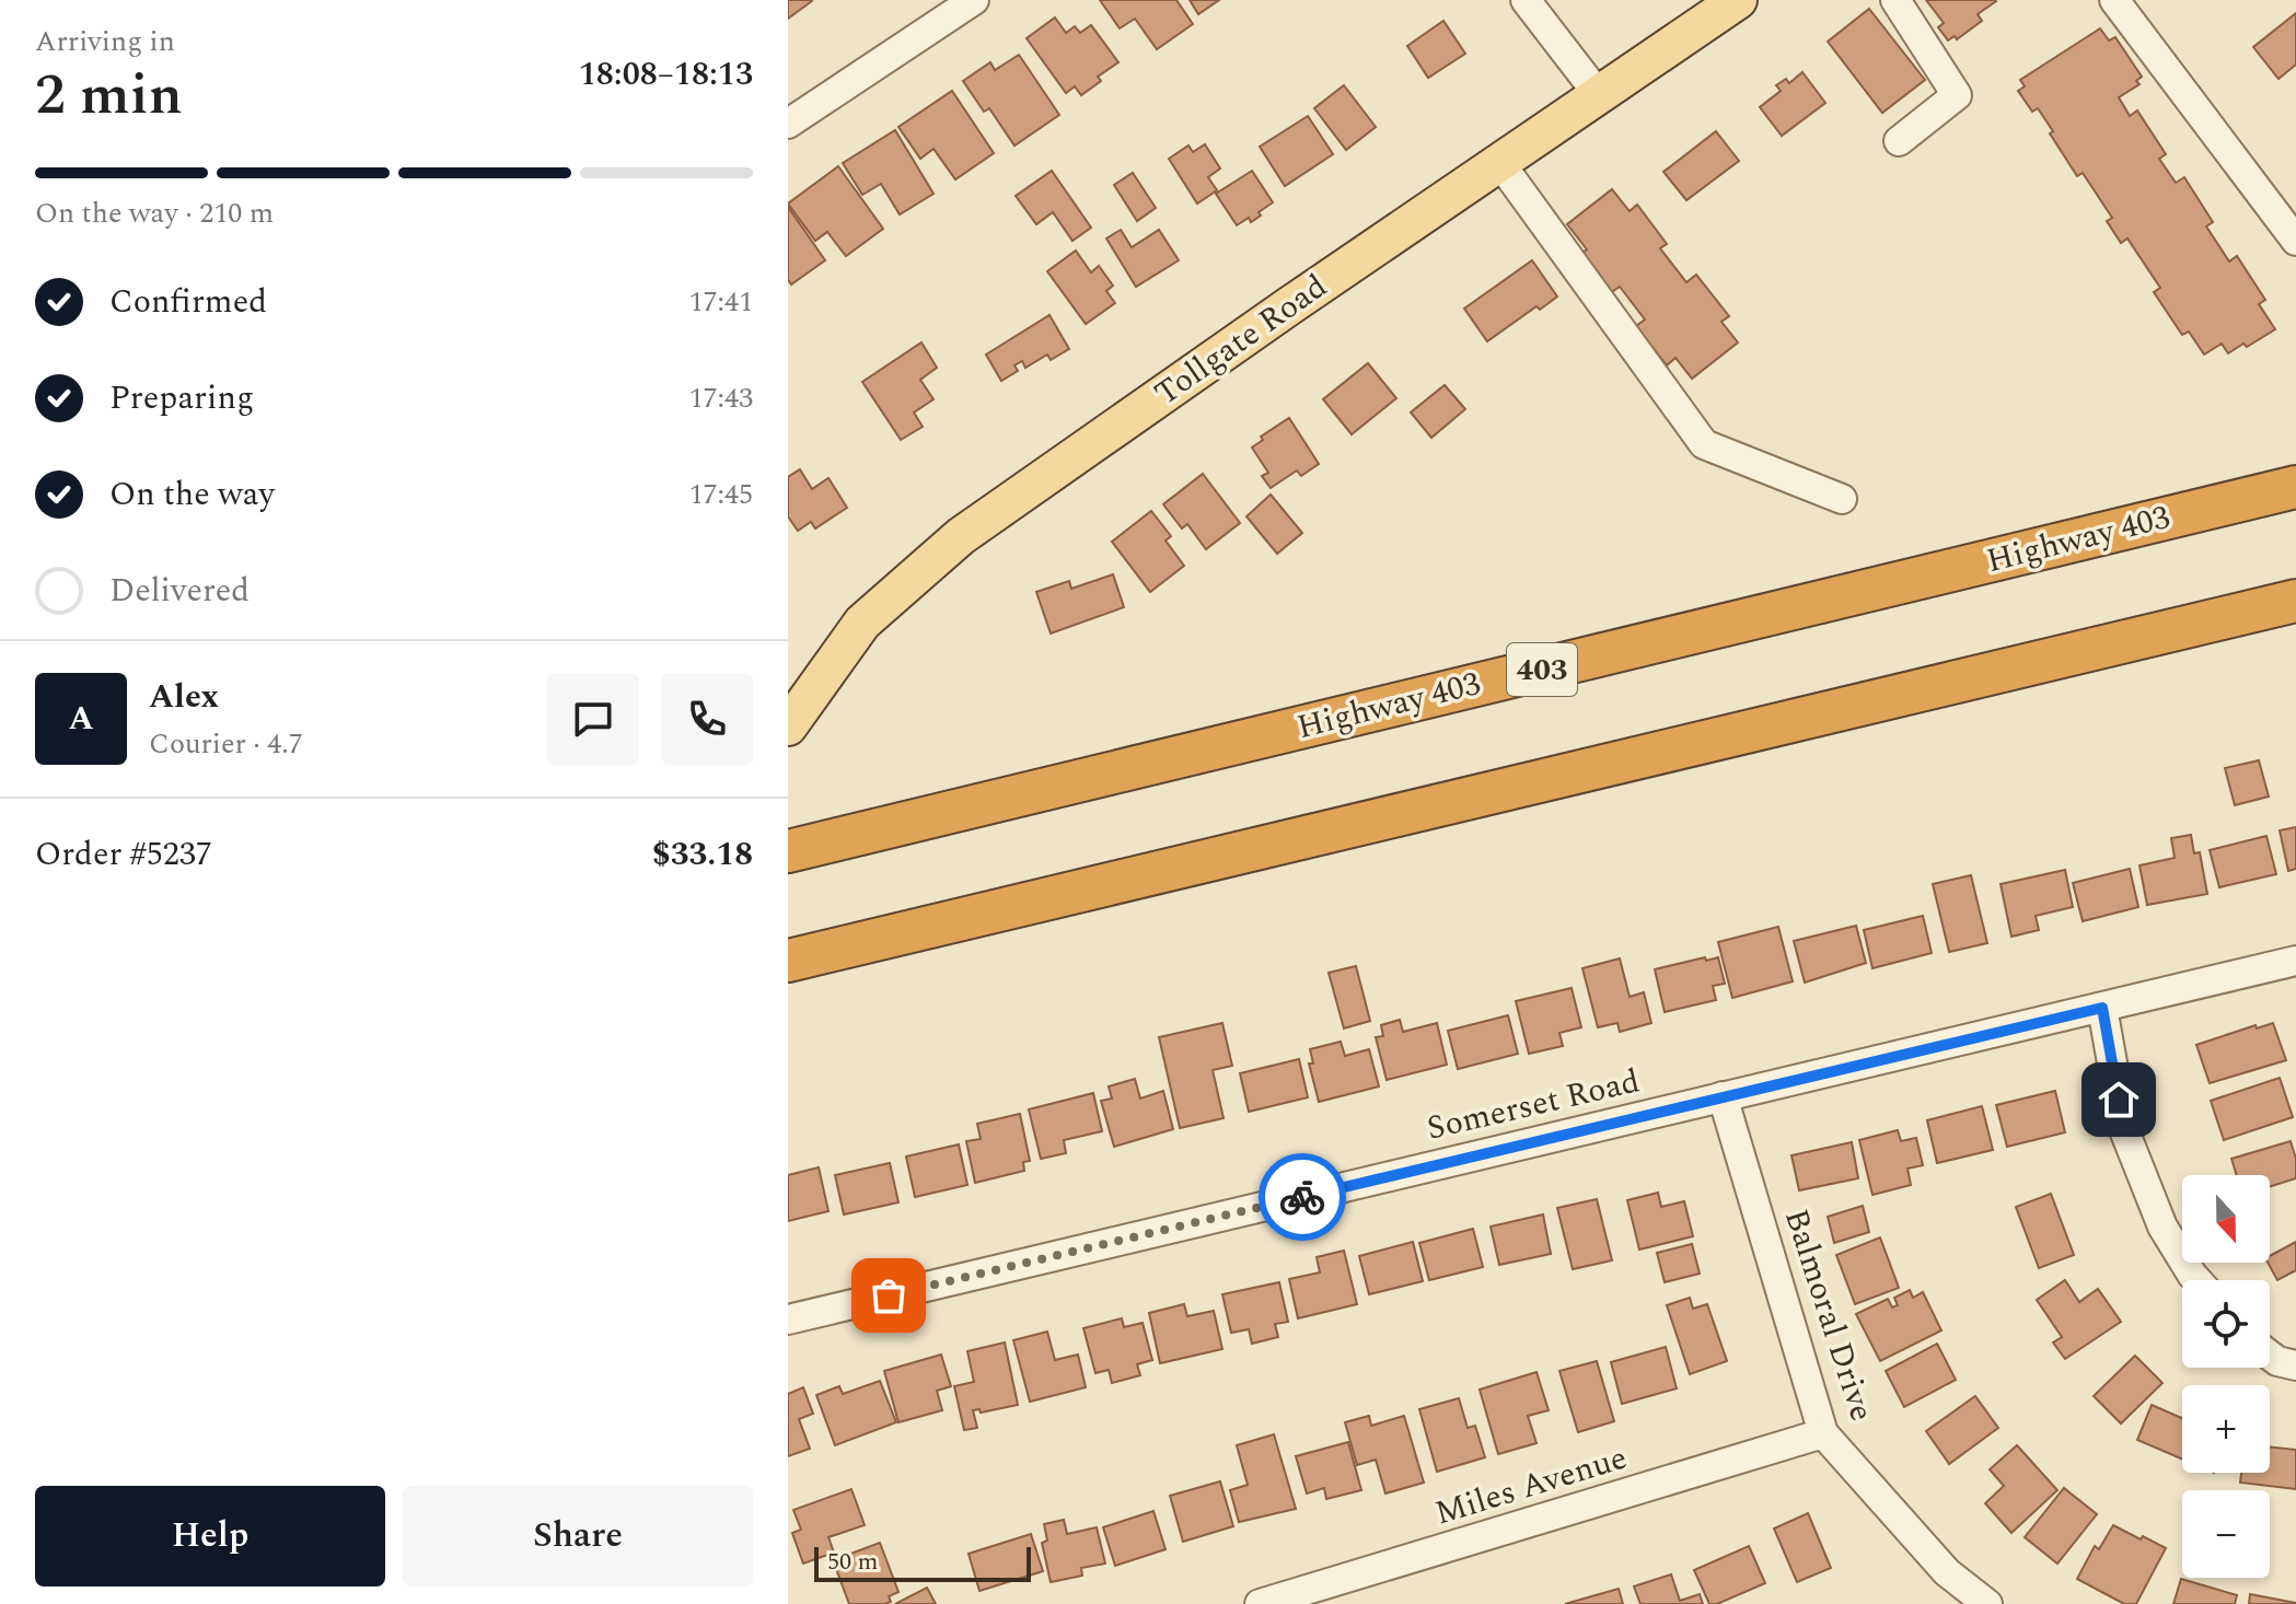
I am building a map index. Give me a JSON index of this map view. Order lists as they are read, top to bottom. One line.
{"streets":{"highway":["Highway 403","403"],"main road":["Tollgate Road"],"street":["Somerset Road","Balmoral Drive","Miles Avenue"]},"crossings":[["Somerset Road","Balmoral Drive"],["Balmoral Drive","Miles Avenue"]],"scale_bar":"50 m","north":"bottom","page":{"heading":["2 min","Arriving in","18:08–18:13"],"panel":["Alex","Courier · 4.7","Order #5237","$33.18"],"bar":"On the way · 210 m","list":[["Confirmed","17:41"],["Preparing","17:43"],["On the way","17:45"],"Delivered"],"round":"A","map_buttons":["+","−"],"buttons":["Help","Share"],"scale":"50 m"}}
